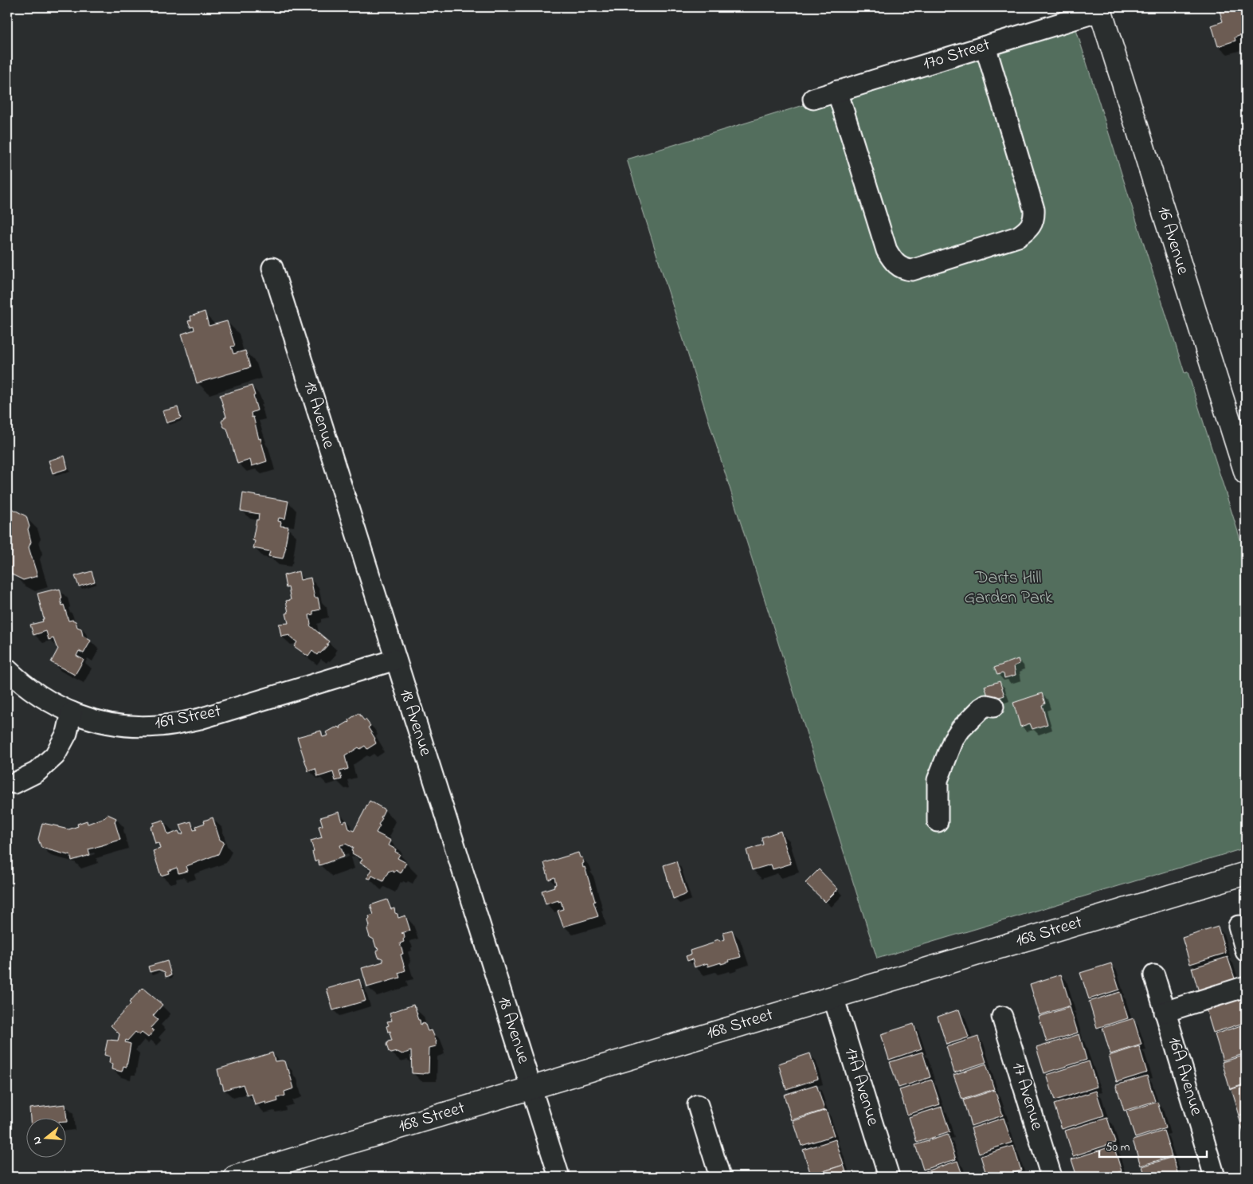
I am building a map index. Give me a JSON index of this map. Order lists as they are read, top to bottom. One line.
{"streets":{"main road":["16 Avenue","168 Street"],"street":["170 Street","18 Avenue","169 Street","16A Avenue","17A Avenue","17 Avenue"]},"crossings":[["170 Street","16 Avenue"],["18 Avenue","169 Street"],["18 Avenue","168 Street"],["168 Street","17A Avenue"]],"parks":["Darts Hill Garden Park"],"scale_bar":"50 m","north":"left"}
